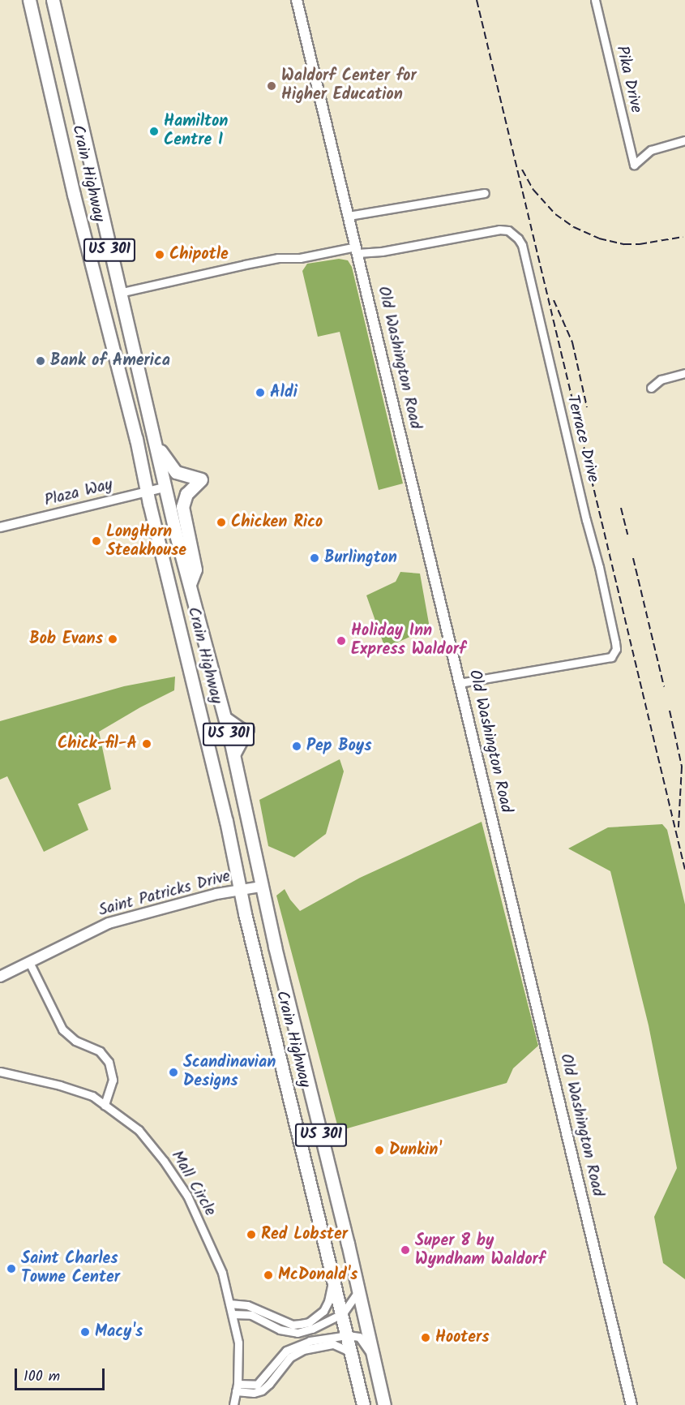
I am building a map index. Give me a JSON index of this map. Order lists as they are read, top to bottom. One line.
{"streets":{"highway":["Crain Highway","US 301"],"main road":["Old Washington Road","Saint Patricks Drive"],"street":["Pika Drive","Terrace Drive","Plaza Way","Mall Circle"]},"crossings":[["Crain Highway","Plaza Way"],["Crain Highway","Saint Patricks Drive"],["Old Washington Road","Terrace Drive"]],"places":["Waldorf Center for Higher Education","Hamilton Centre I","Chipotle","Bank of America","Aldi","Chicken Rico","LongHorn Steakhouse","Burlington","Bob Evans","Holiday Inn Express Waldorf","Chick-fil-A","Pep Boys","Scandinavian Designs","Dunkin'","Red Lobster","Super 8 by Wyndham Waldorf","Saint Charles Towne Center","McDonald's","Macy's","Hooters"],"scale_bar":"100 m"}
